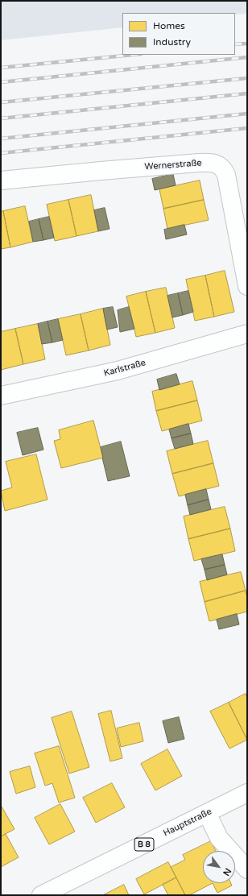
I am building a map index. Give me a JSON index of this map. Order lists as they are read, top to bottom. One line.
{"streets":{"street":["Wernerstraße","Karlstraße","Hauptstraße","B 8"]},"legend":["Homes","Industry"],"north":"bottom right"}
